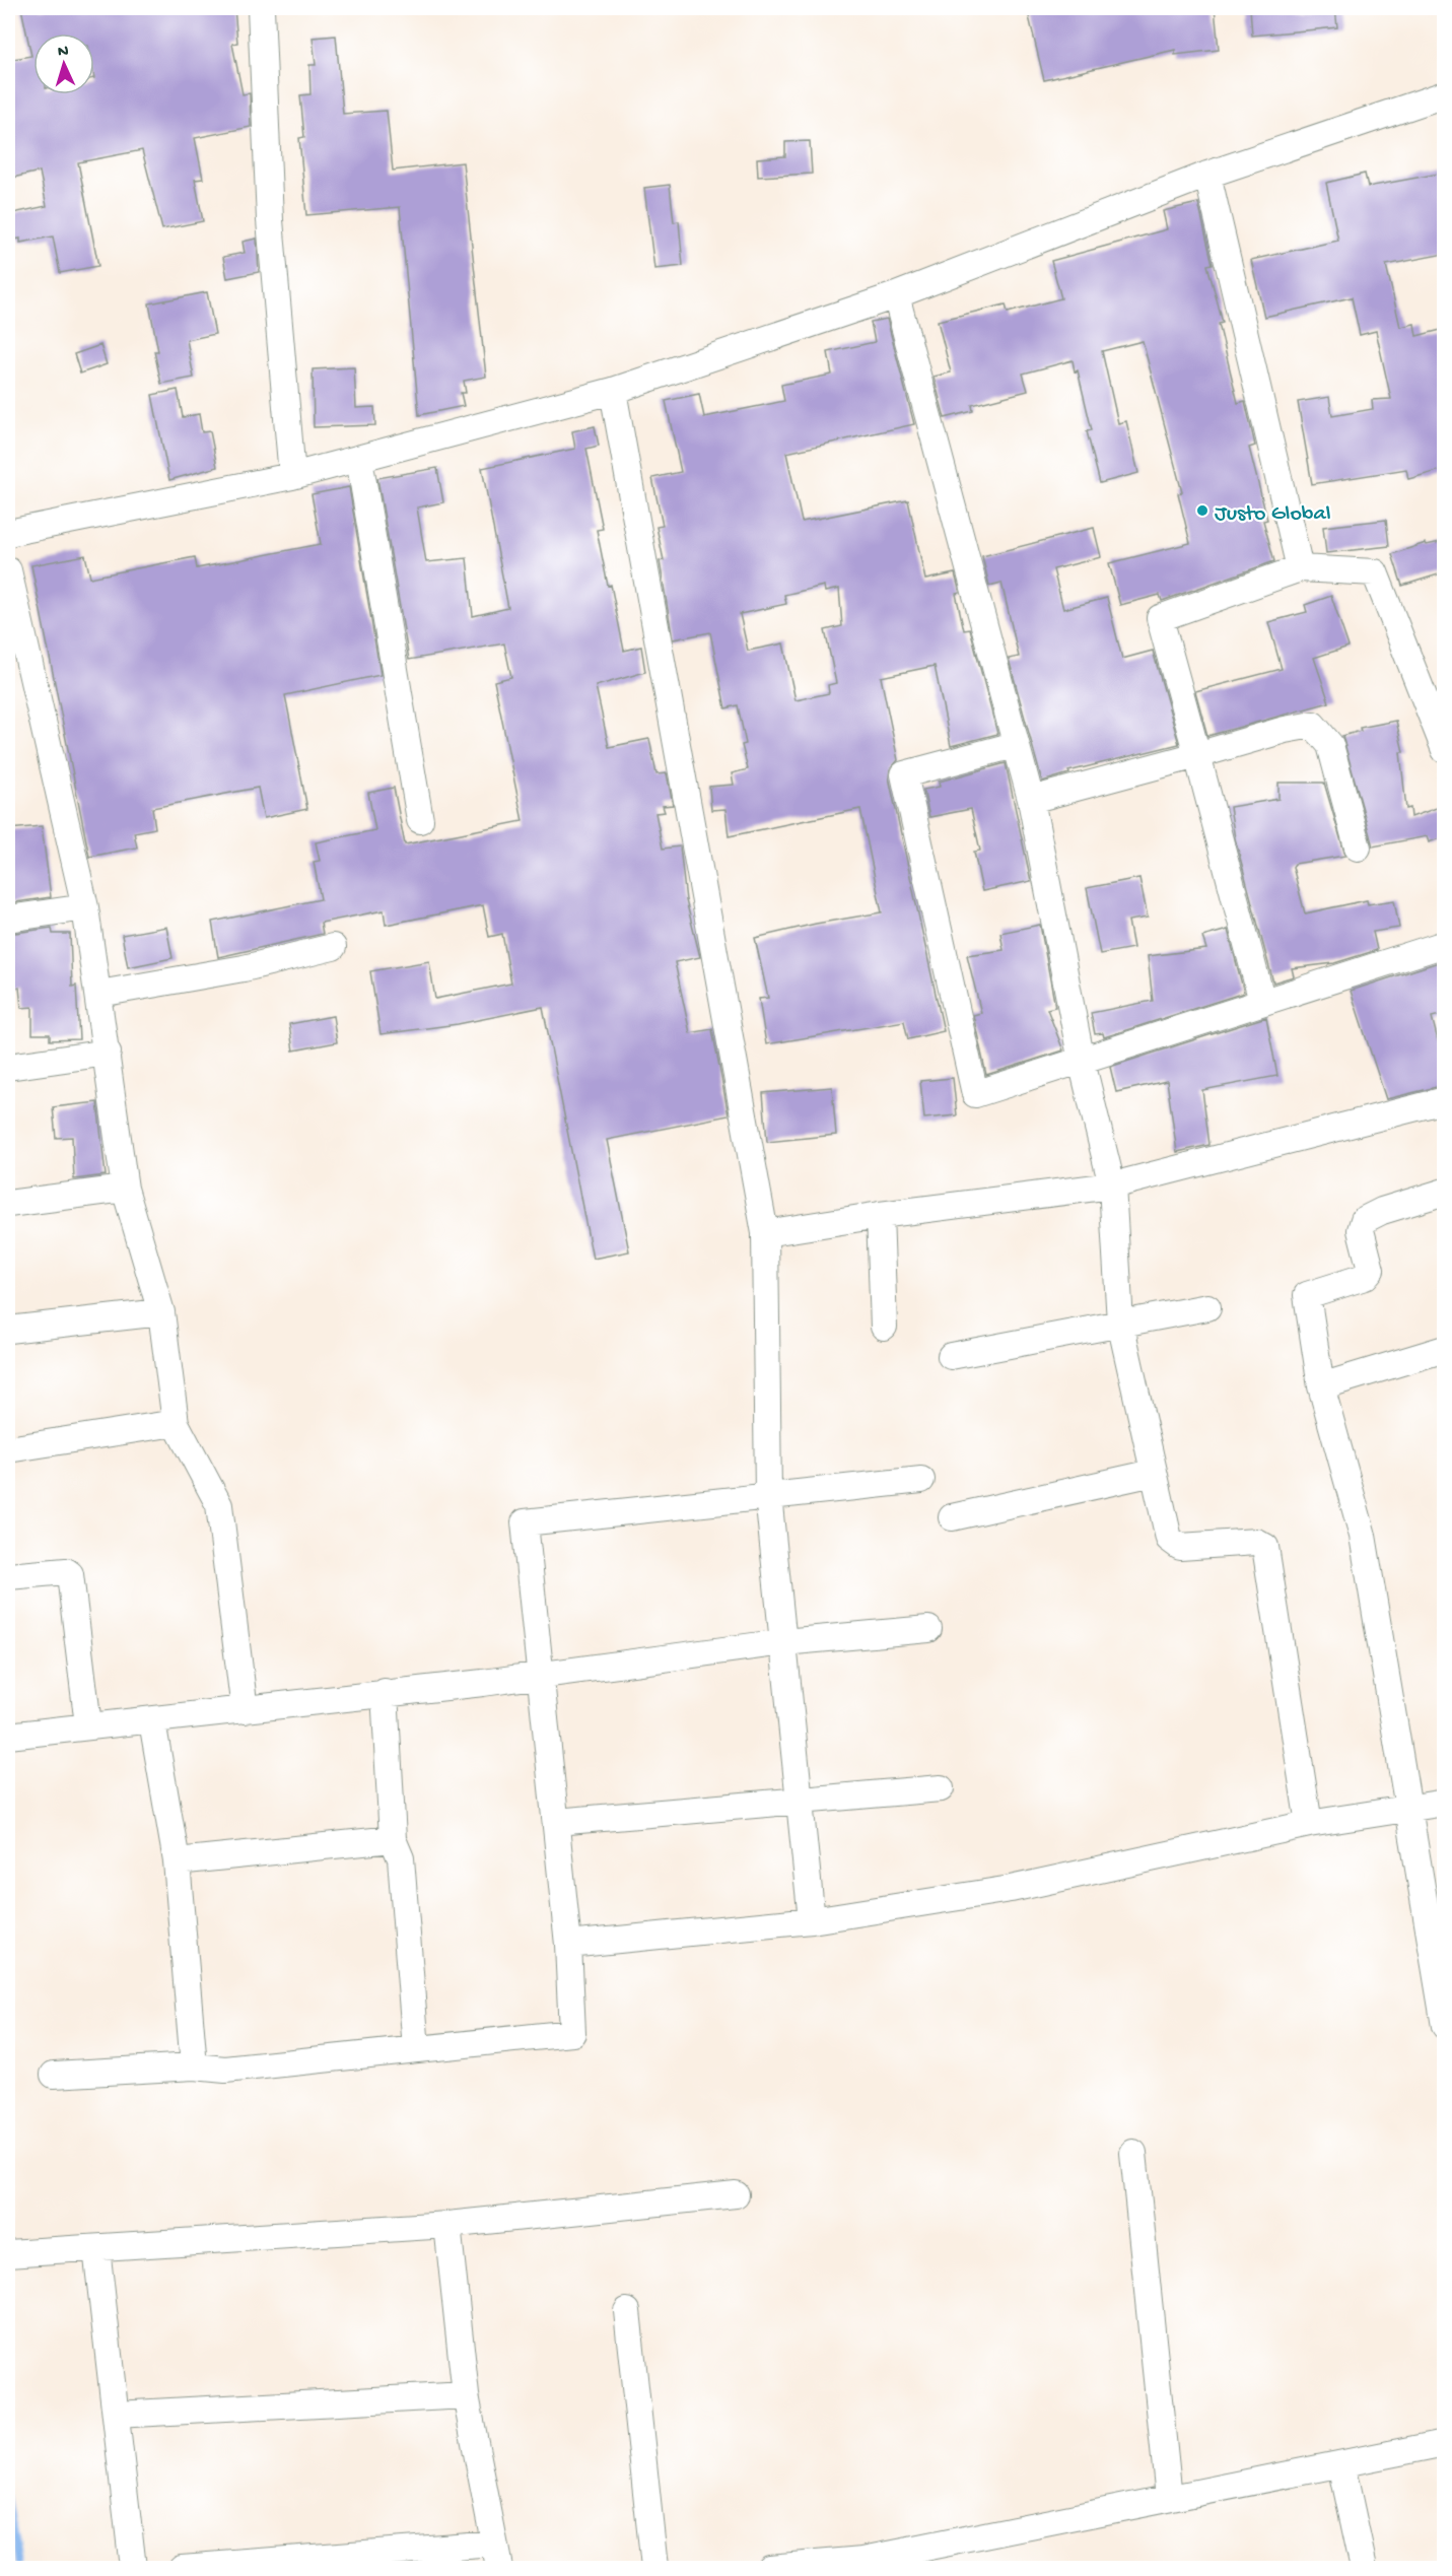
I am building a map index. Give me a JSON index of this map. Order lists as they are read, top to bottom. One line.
{"places":["Justo Global"],"north":"top"}
